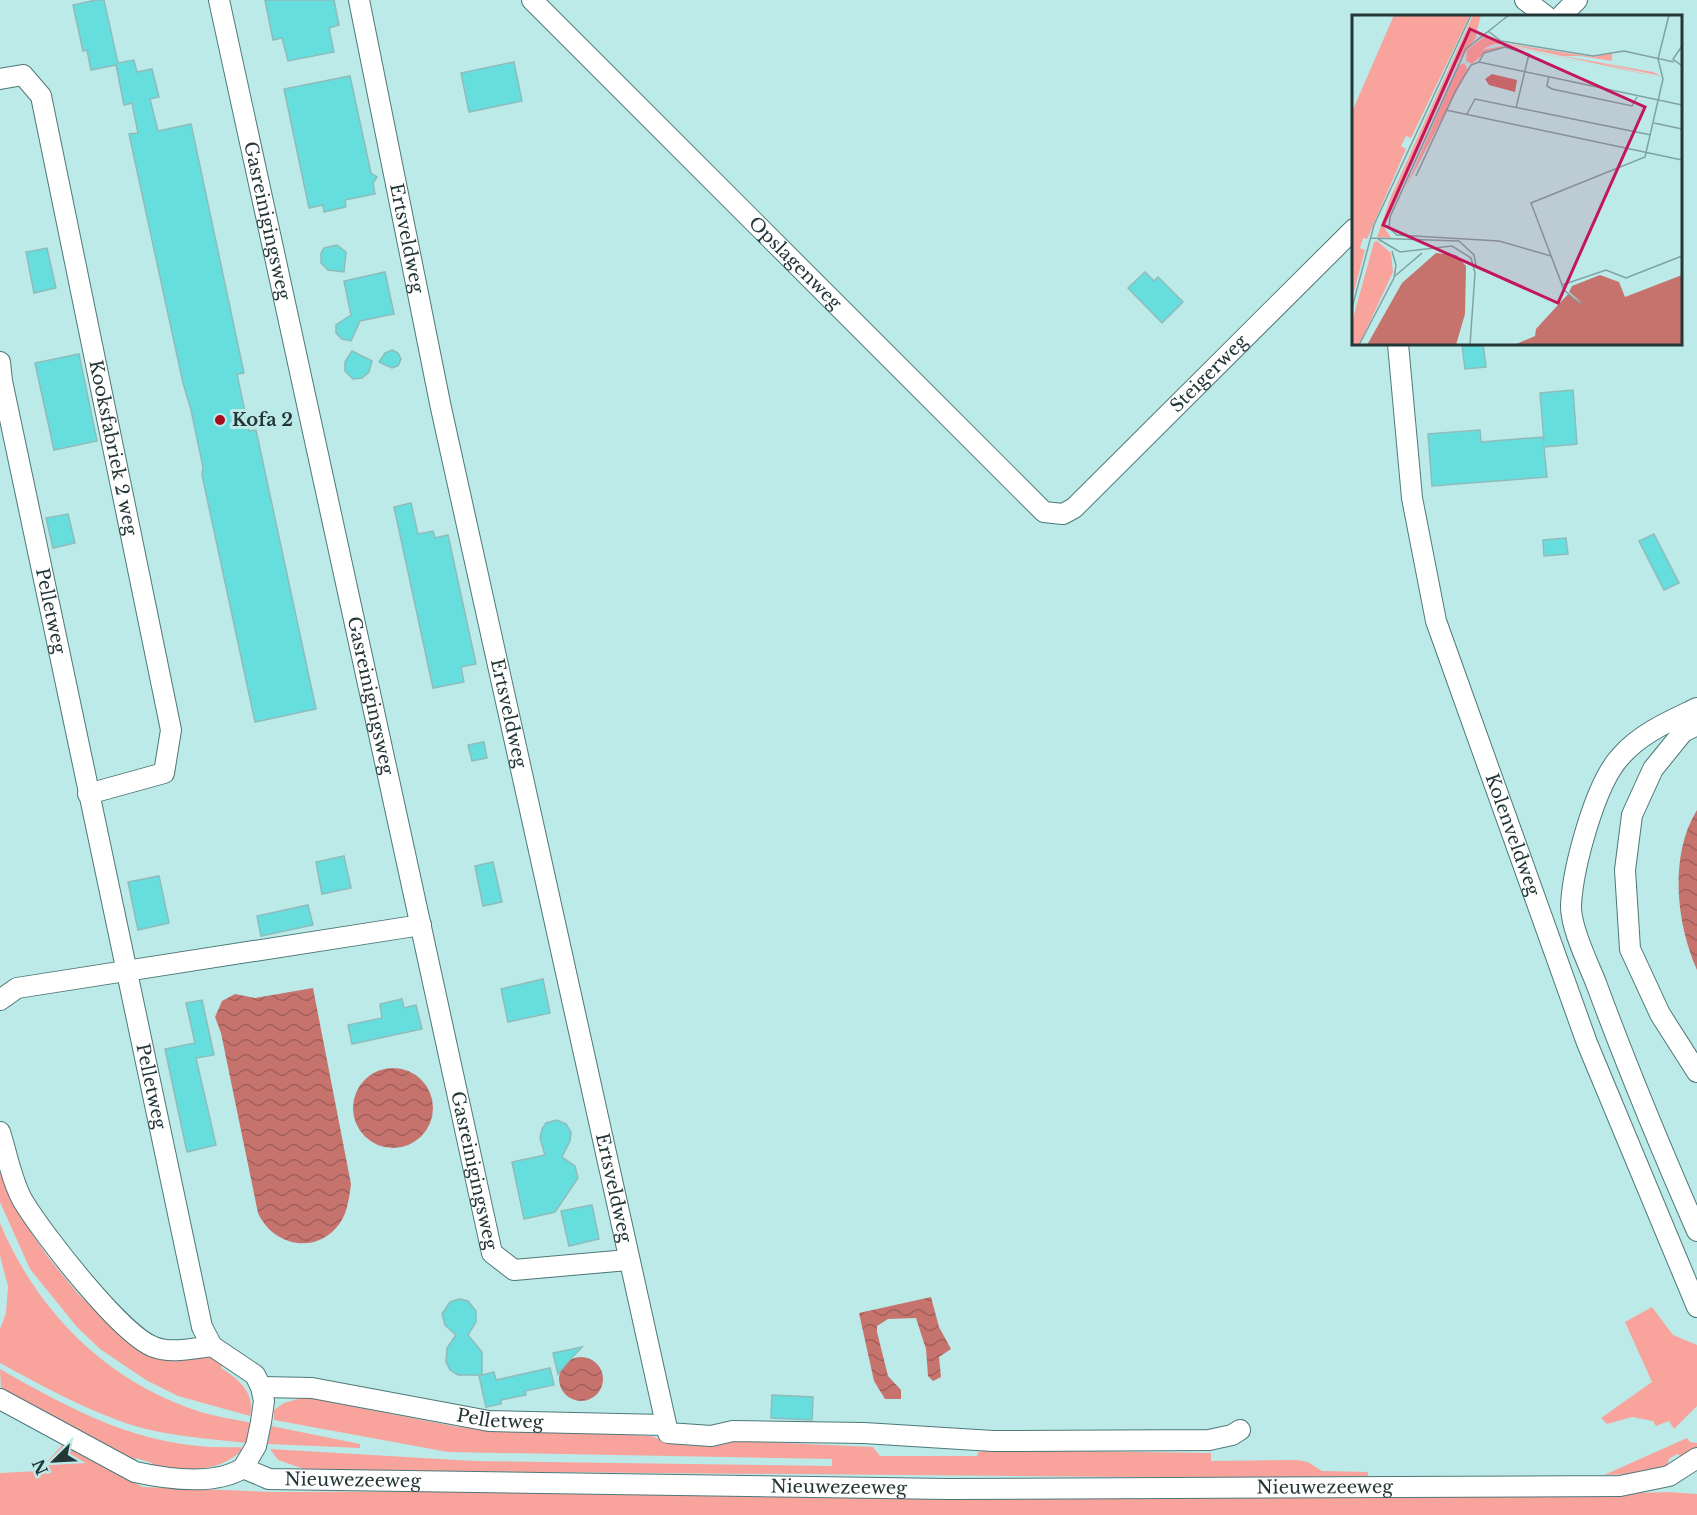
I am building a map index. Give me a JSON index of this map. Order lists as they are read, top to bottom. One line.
{"streets":{"lane":["Gasreinigingsweg","Ertsveldweg","Opslagenweg","Steigerweg","Kooksfabriek 2 weg","Pelletweg","Kolenveldweg","Nieuwezeeweg"]},"crossings":[["Gasreinigingsweg","Ertsveldweg"],["Ertsveldweg","Pelletweg"],["Opslagenweg","Steigerweg"],["Kooksfabriek 2 weg","Pelletweg"]],"places":["Kofa 2"],"north":"bottom left"}
